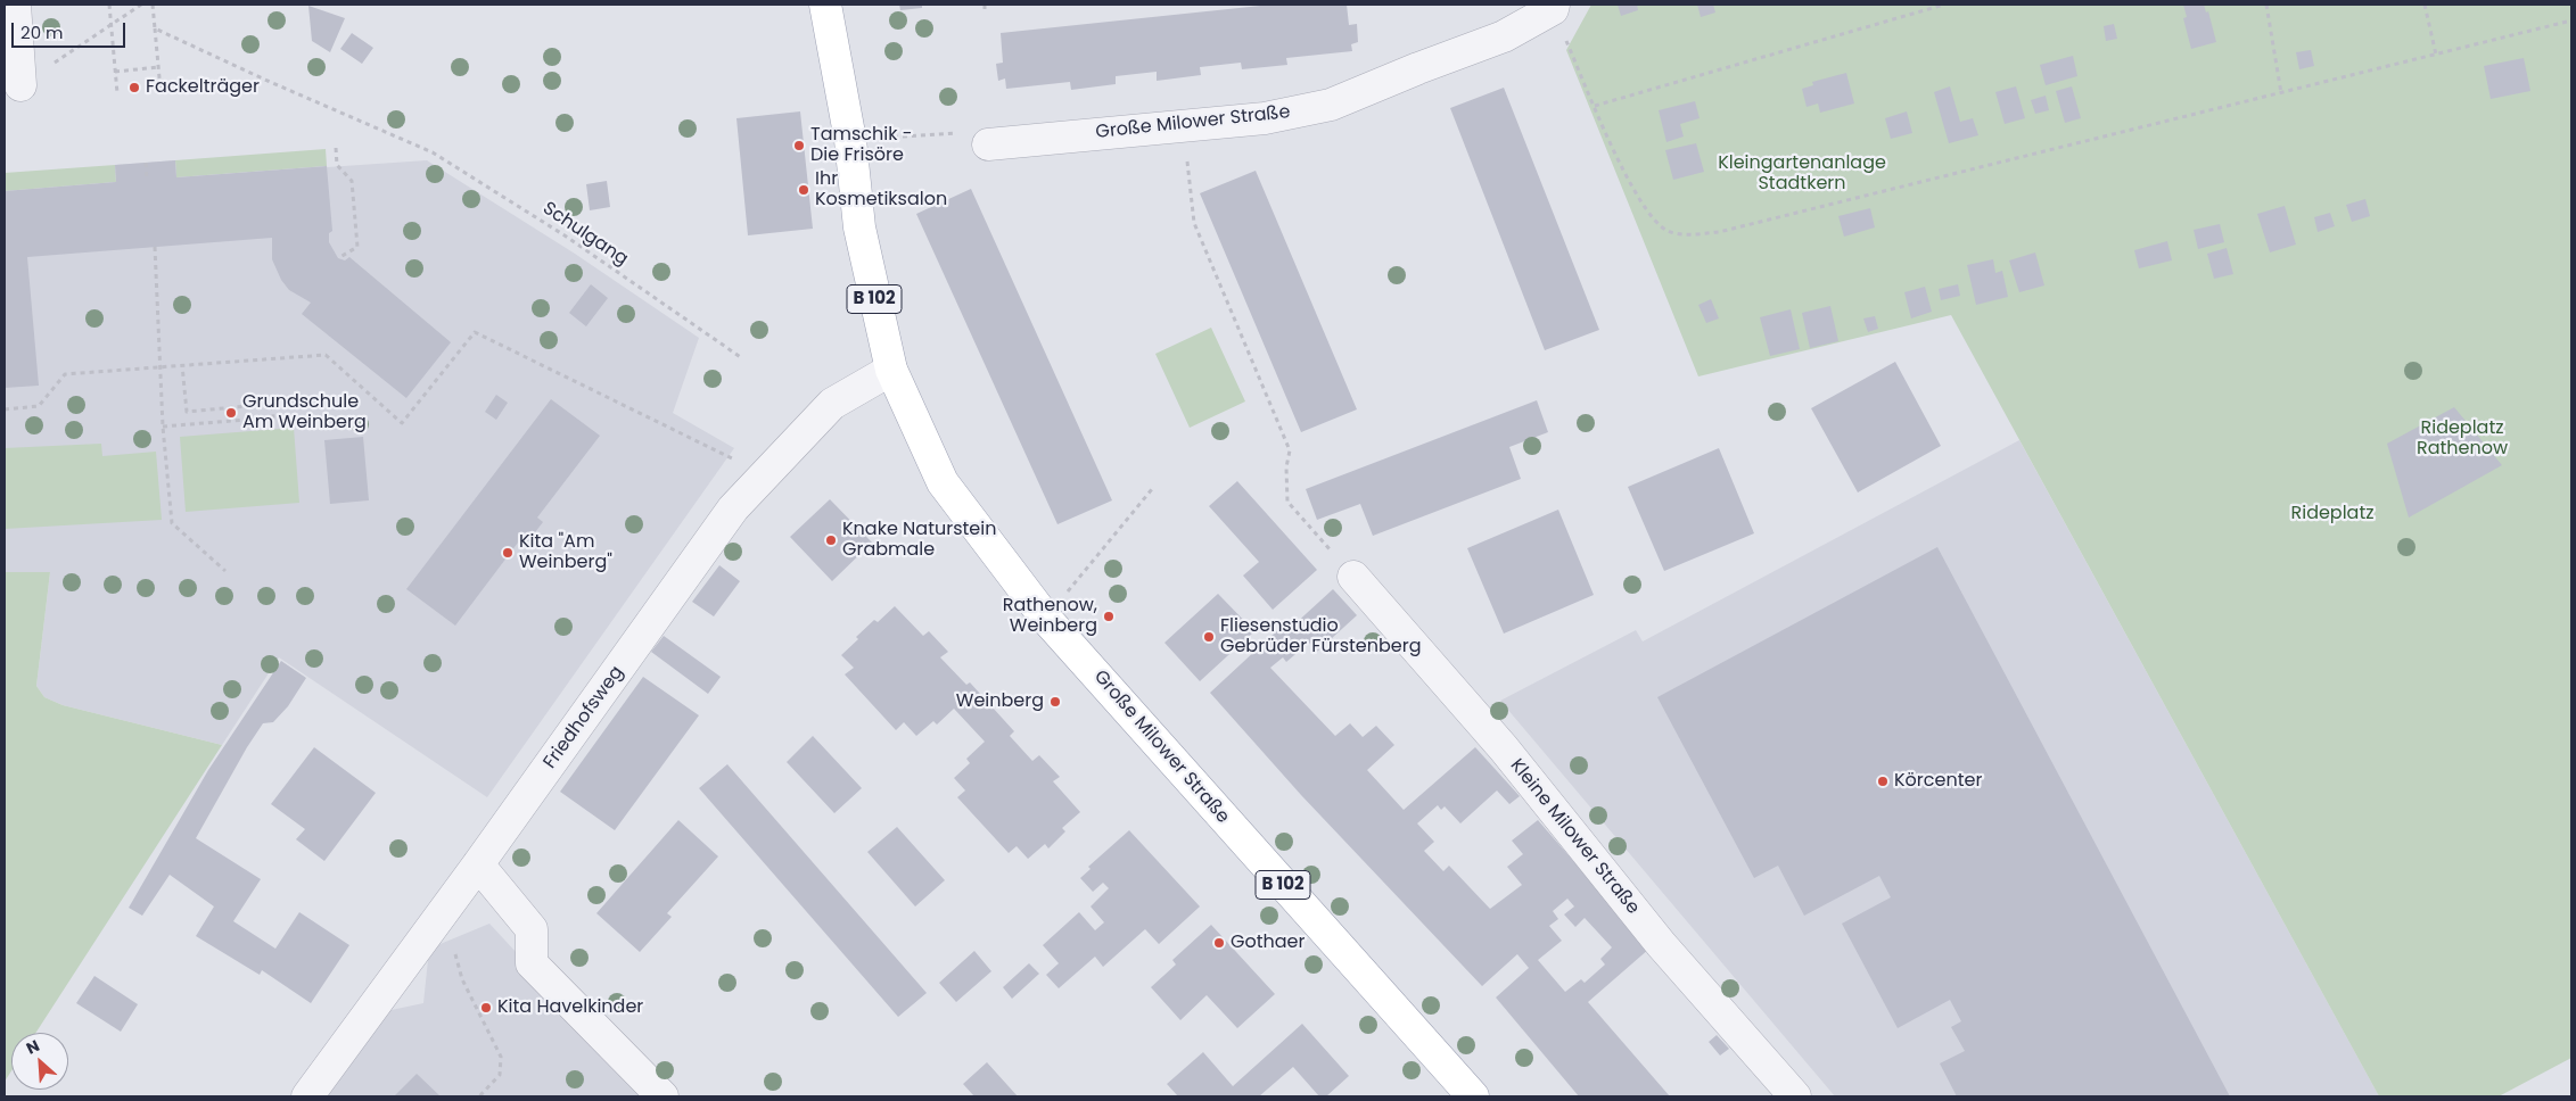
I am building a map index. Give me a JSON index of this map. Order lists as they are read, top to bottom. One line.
{"streets":{"main road":["Große Milower Straße","B 102"],"street":["Friedhofsweg","Kleine Milower Straße"],"path":["Schulgang"]},"crossings":[["Große Milower Straße","B 102"],["Große Milower Straße","Friedhofsweg"],["B 102","Friedhofsweg"]],"parks":["Kleingartenanlage Stadtkern","Rideplatz Rathenow","Rideplatz"],"places":["Fackelträger","Tamschik - Die Frisöre","Ihr Kosmetiksalon","Grundschule Am Weinberg","Knake Naturstein Grabmale","Kita \"Am Weinberg\"","Rathenow, Weinberg","Fliesenstudio Gebrüder Fürstenberg","Weinberg","Körcenter","Gothaer","Kita Havelkinder"],"scale_bar":"20 m","north":"top left"}
